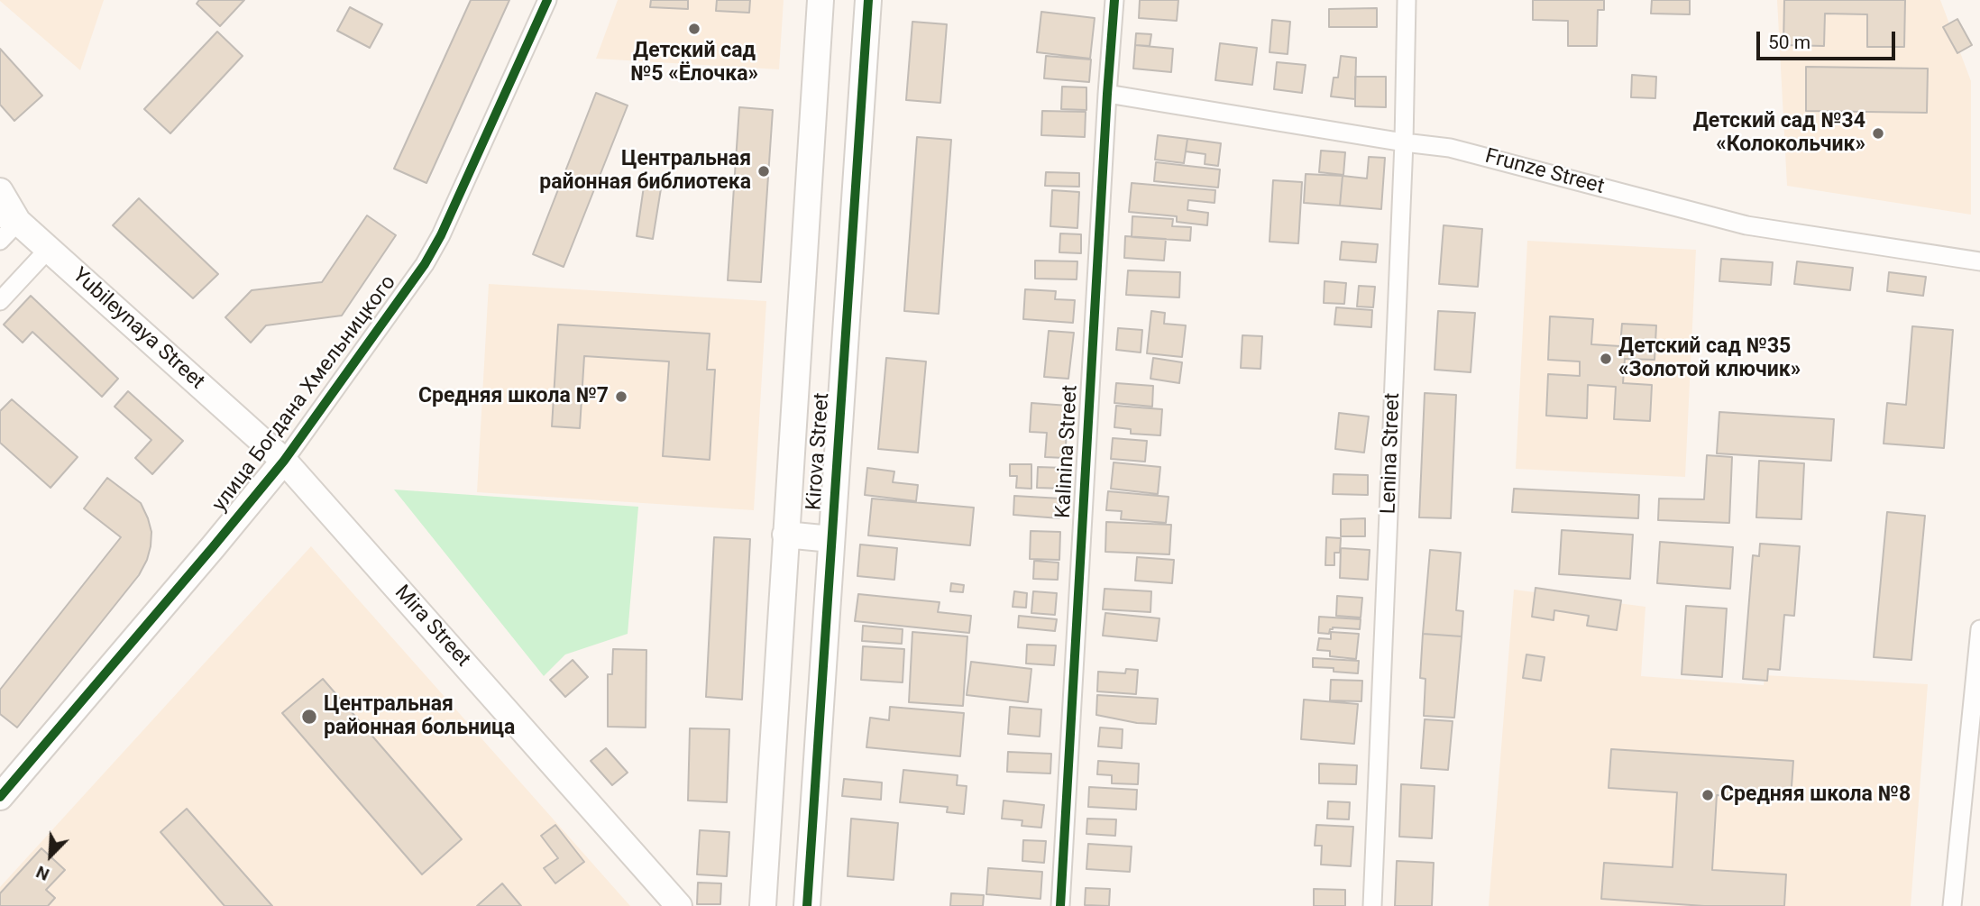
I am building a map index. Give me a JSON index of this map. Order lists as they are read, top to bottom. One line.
{"streets":{"street":["Frunze Street","Yubileynaya Street","улица Богдана Хмельницкого","Kirova Street","Kalinina Street","Lenina Street","Mira Street"]},"crossings":[["Frunze Street","Kalinina Street"],["Frunze Street","Lenina Street"],["Yubileynaya Street","улица Богдана Хмельницкого"],["Yubileynaya Street","Mira Street"],["улица Богдана Хмельницкого","Mira Street"]],"places":["Детский сад №5 «Ёлочка»","Детский сад №34 «Колокольчик»","Центральная районная библиотека","Детский сад №35 «Золотой ключик»","Средняя школа №7","Центральная районная больница","Средняя школа №8"],"scale_bar":"50 m","north":"bottom left"}
